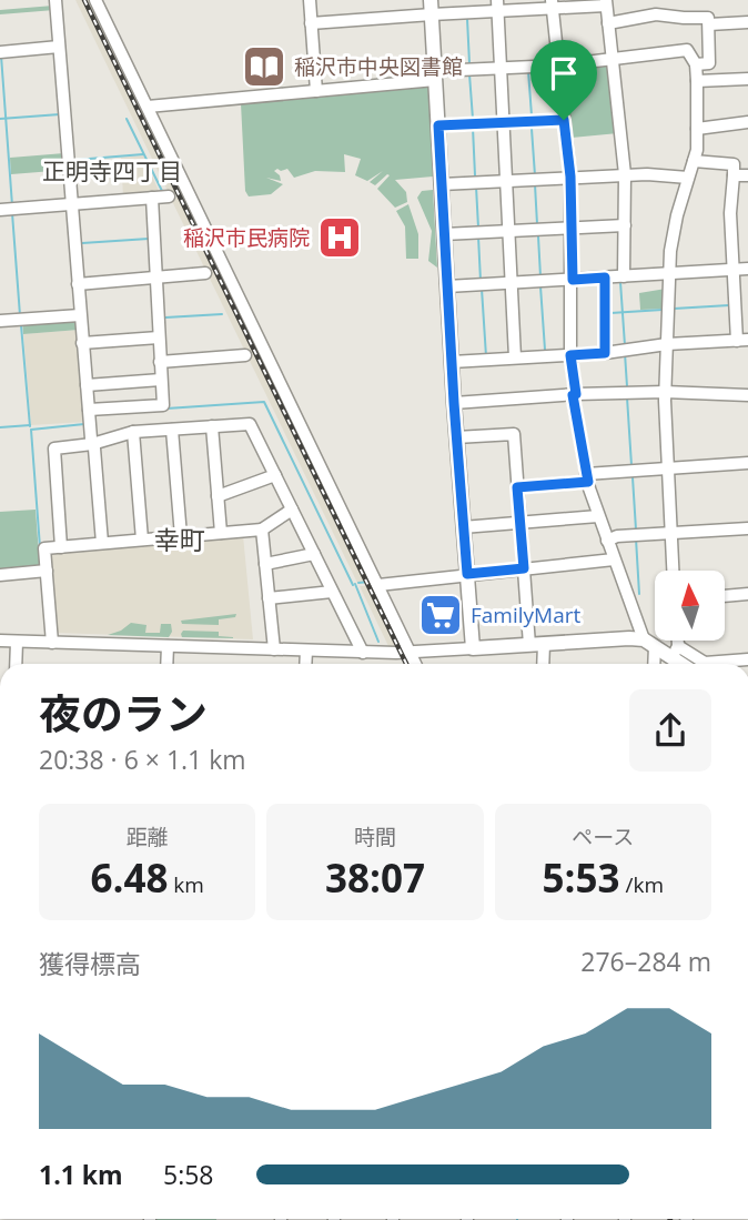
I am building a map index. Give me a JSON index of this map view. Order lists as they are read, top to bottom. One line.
{"districts":["正明寺四丁目","幸町"],"places":{"library":["稲沢市中央図書館"],"hospital":["稲沢市民病院"],"supermarket":["FamilyMart"]},"north":"top","page":{"heading":["夜のラン","20:38 · 6 × 1.1 km"],"stats":[["距離","6.48 km"],["時間","38:07"],["ペース","5:53 /km"]],"chart":["獲得標高","276–284 m"],"list":[{"name":"1.1 km","note":"5:58"}]}}
